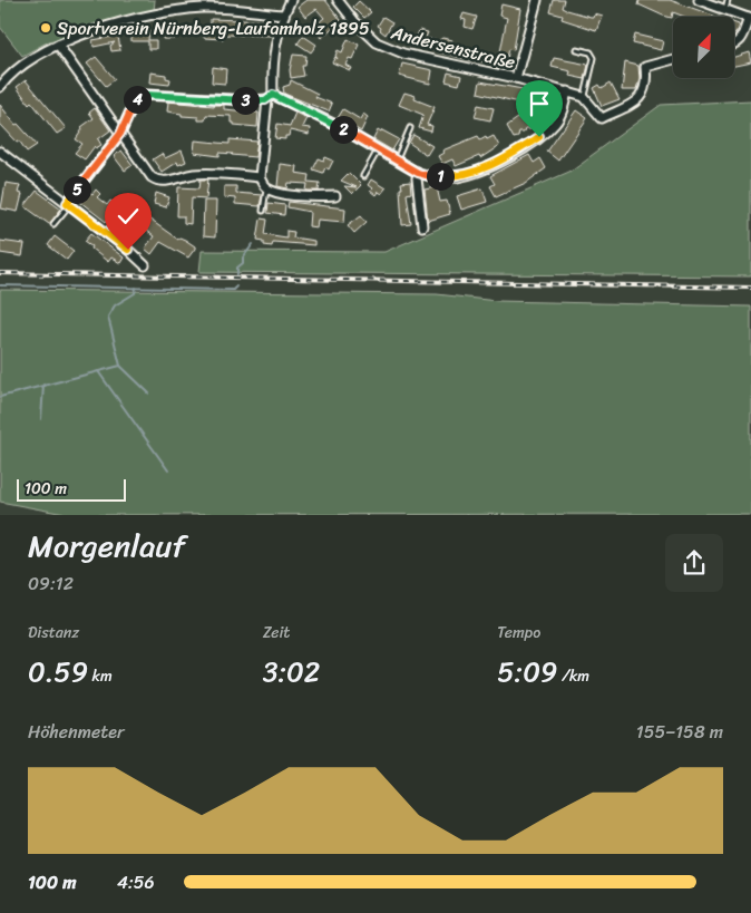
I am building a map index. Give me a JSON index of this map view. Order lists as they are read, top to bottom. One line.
{"streets":{"street":["Andersenstraße"]},"places":["Sportverein Nürnberg-Laufamholz 1895"],"scale_bar":"100 m","north":"top right","page":{"pins":["4","3","2","1","5"],"scale":"100 m","heading":["Morgenlauf","09:12"],"stats":[["Distanz","0.59 km"],["Zeit","3:02"],["Tempo","5:09 /km"]],"chart":["Höhenmeter","155–158 m"],"list":[{"name":"100 m","note":"4:56"}]}}
